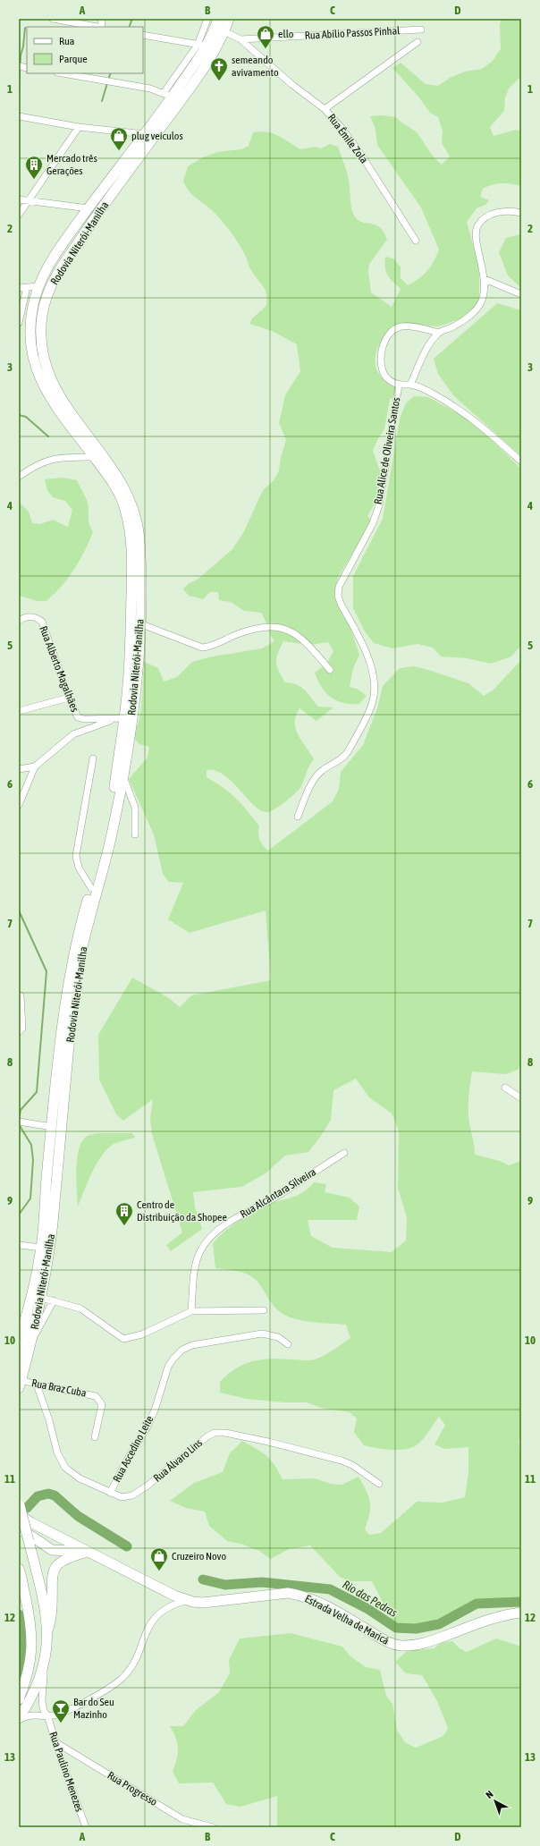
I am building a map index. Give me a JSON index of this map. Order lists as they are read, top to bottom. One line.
{"streets":{"main road":["Rodovia Niterói-Manilha","Estrada Velha de Maricá"],"street":["Rua Abílio Passos Pinhal","Rua Êmile Zola","Rua Alice de Oliveira Santos","Rua Alberto Magalhães","Rua Alcântara Silveira","Rua Braz Cuba","Rua Ascedino Leite","Rua Álvaro Lins","Rua Paulino Menezes","Rua Progresso"]},"crossings":[["Rua Abílio Passos Pinhal","Rua Êmile Zola"],["Rua Êmile Zola","Rodovia Niterói-Manilha"],["Rodovia Niterói-Manilha","Rua Alberto Magalhães"],["Rodovia Niterói-Manilha","Rua Braz Cuba"],["Rua Braz Cuba","Rua Álvaro Lins"],["Rua Ascedino Leite","Rua Álvaro Lins"],["Rua Paulino Menezes","Rua Progresso"]],"water":["Rio das Pedras"],"places":{"shop":["ello","plug veículos","Cruzeiro Novo"],"church":["semeando avivamento"],"building":["Mercado três Gerações","Centro de Distribuição da Shopee"],"bar":["Bar do Seu Mazinho"]},"legend":["Rua","Parque"],"north":"top left","grid":{"columns":["A","B","C","D"],"rows":["1","2","3","4","5","6","7","8","9","10","11","12","13"]}}
